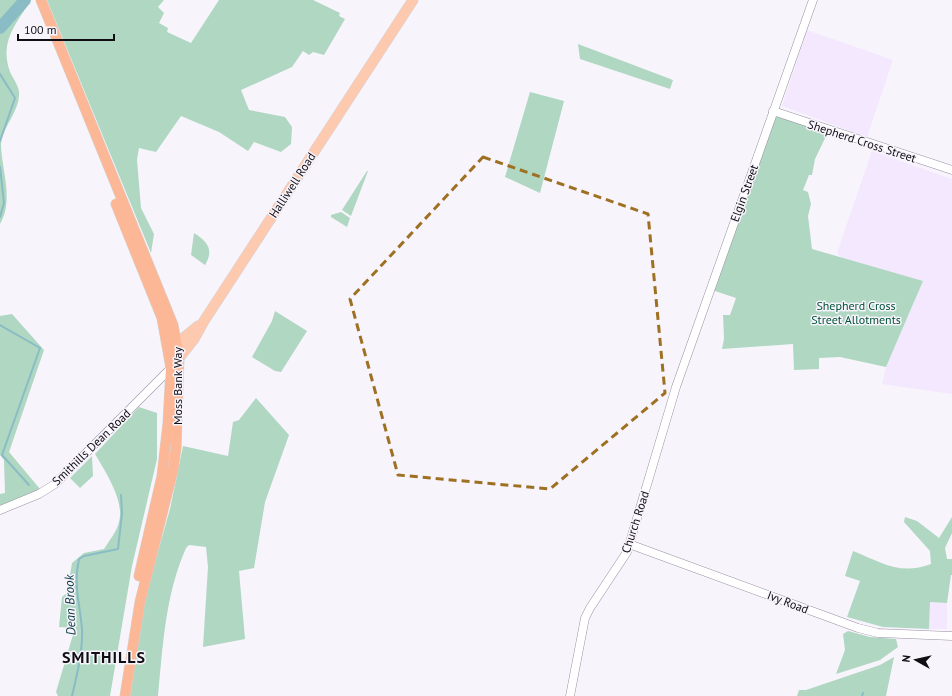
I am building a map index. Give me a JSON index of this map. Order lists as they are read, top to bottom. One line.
{"streets":{"highway":["Moss Bank Way"],"main road":["Halliwell Road"],"street":["Shepherd Cross Street","Elgin Street","Smithills Dean Road","Church Road","Ivy Road"]},"crossings":[["Shepherd Cross Street","Elgin Street"],["Halliwell Road","Moss Bank Way"],["Halliwell Road","Smithills Dean Road"],["Elgin Street","Church Road"],["Moss Bank Way","Smithills Dean Road"],["Church Road","Ivy Road"]],"districts":["SMITHILLS"],"water":["Dean Brook"],"parks":["Shepherd Cross Street Allotments"],"scale_bar":"100 m","north":"left"}
